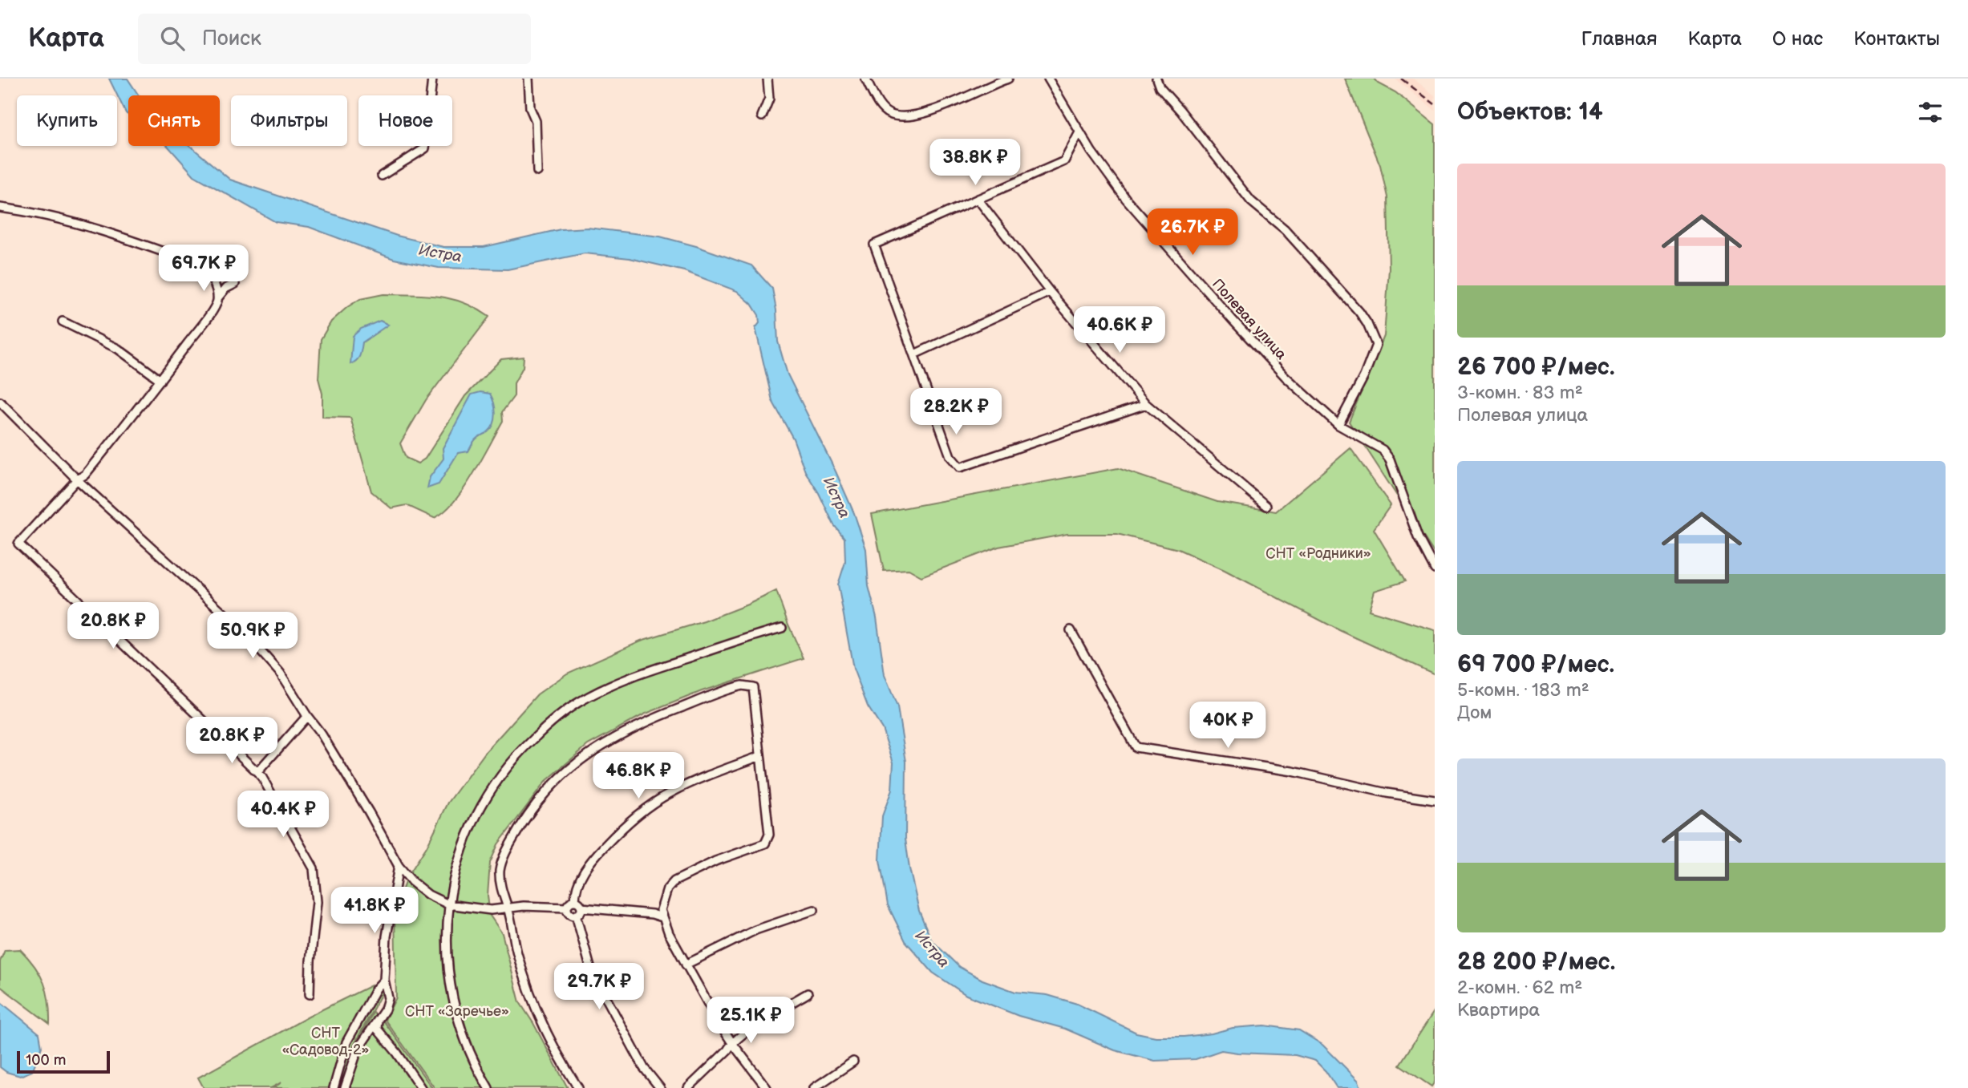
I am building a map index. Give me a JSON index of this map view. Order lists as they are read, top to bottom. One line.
{"streets":{"street":["Полевая улица"]},"water":["Истра"],"parks":["СНТ «Родники»","СНТ «Заречье»","СНТ «Садовод-2»"],"scale_bar":"100 m","page":{"header":"Карта","search":"Поиск","nav":["Главная","Карта","О нас","Контакты"],"heading":"Объектов: 14","chip":["Купить","Снять","Фильтры","Новое"],"price":["38.8K ₽","26.7K ₽","69.7K ₽","40.6K ₽","28.2K ₽","20.8K ₽","50.9K ₽","40K ₽","20.8K ₽","46.8K ₽","40.4K ₽","41.8K ₽","29.7K ₽","25.1K ₽"],"list":[{"name":"26 700 ₽/мес.","note":"3-комн. · 83 m² · Полевая улица"},{"name":"69 700 ₽/мес.","note":"5-комн. · 183 m² · Дом"},{"name":"28 200 ₽/мес.","note":"2-комн. · 62 m² · Квартира"}],"scale":"100 m"}}
